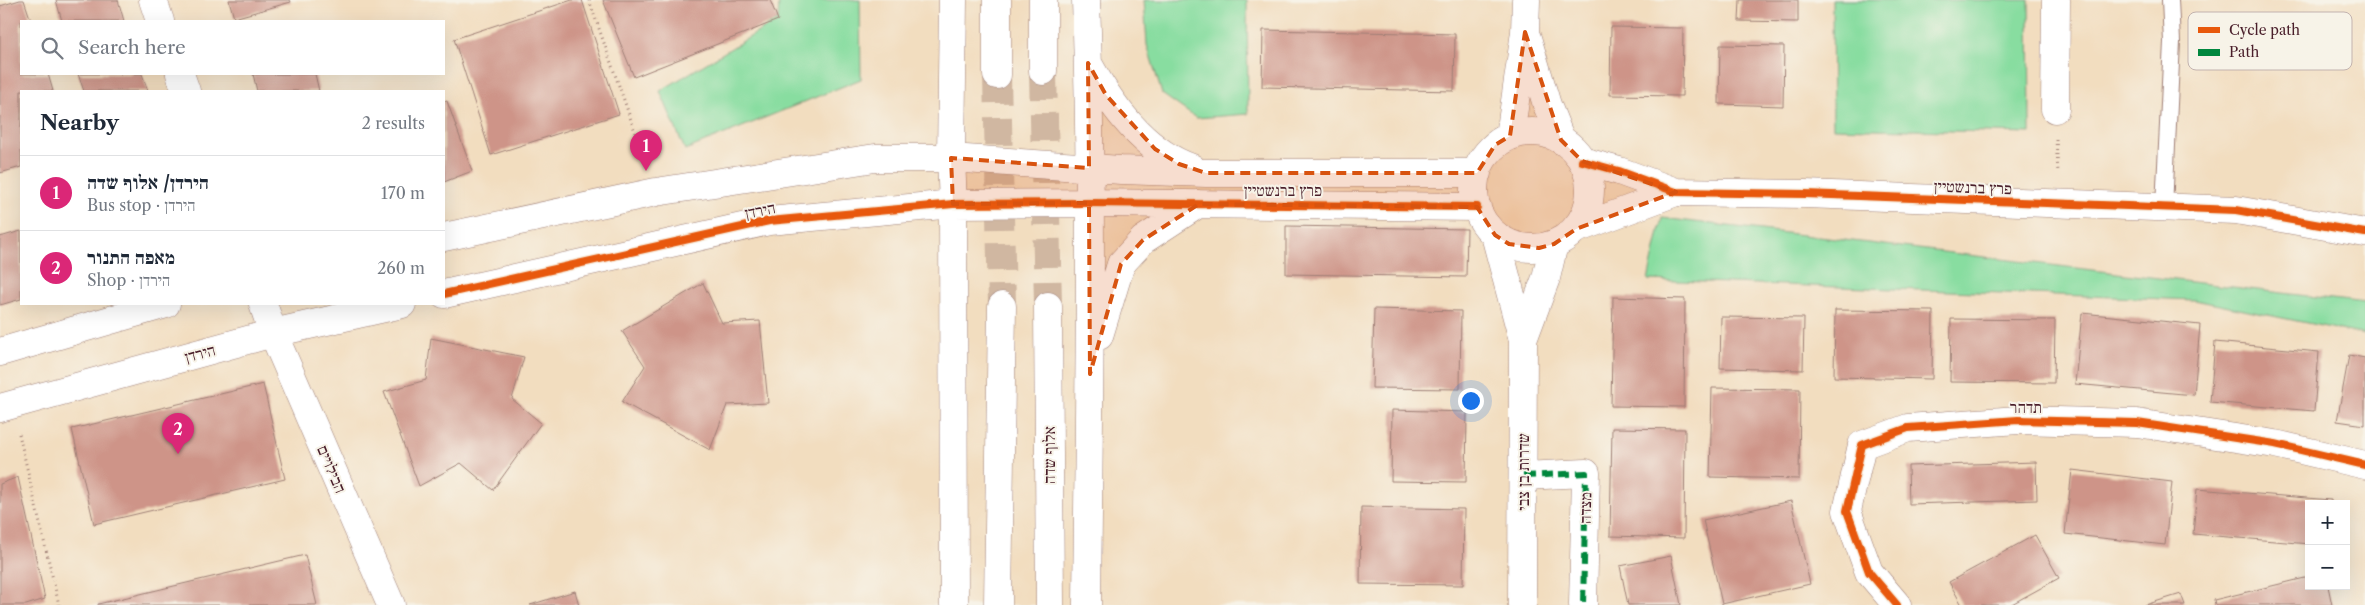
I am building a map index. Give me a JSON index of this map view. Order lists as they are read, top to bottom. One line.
{"streets":{"street":["פרץ ברנשטיין","הירדן","תדהר","אלוף שדה","הבילויים","שדרות בן צבי","מצדה"]},"crossings":[["פרץ ברנשטיין","הירדן"],["פרץ ברנשטיין","שדרות בן צבי"],["הירדן","הבילויים"],["שדרות בן צבי","מצדה"]],"legend":["Cycle path","Path"],"page":{"search":"Search here","heading":["Nearby","2 results"],"pins":["1","2"],"list":[{"mark":"1","name":"הירדן/ אלוף שדה","note":"Bus stop · הירדן","value":"170 m"},{"mark":"2","name":"מאפה התנור","note":"Shop · הירדן","value":"260 m"}],"map_buttons":["+","−"]}}
